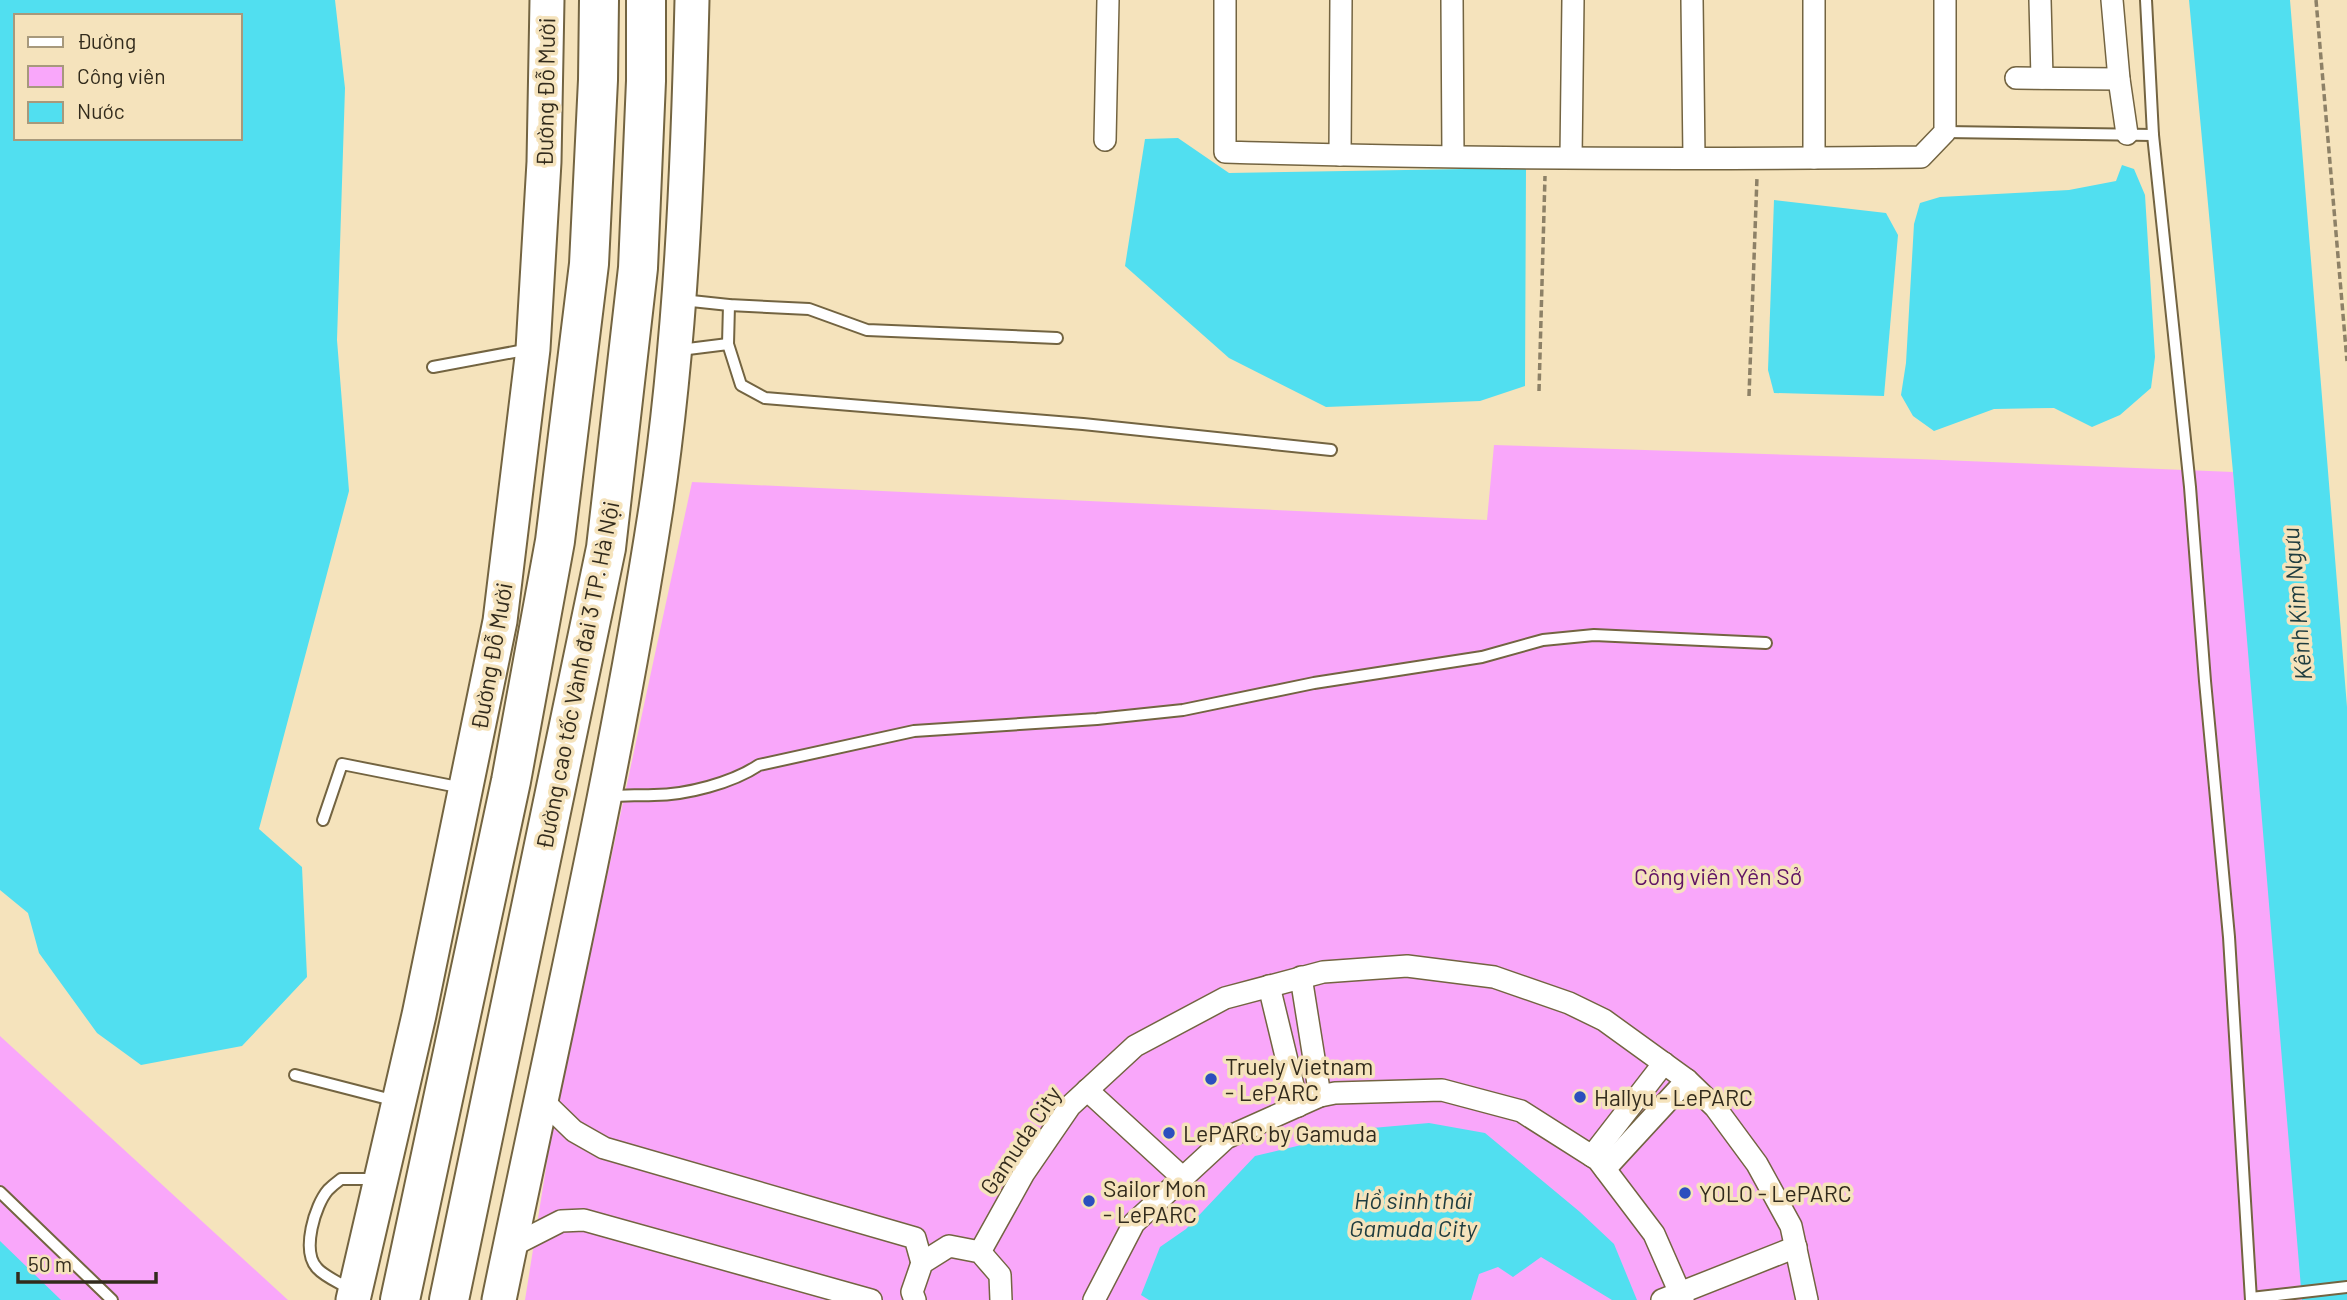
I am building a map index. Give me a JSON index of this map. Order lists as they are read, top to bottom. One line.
{"streets":{"highway":["Đường cao tốc Vành đai 3 TP. Hà Nội"],"main road":["Đường Đỗ Mười"],"street":["Gamuda City"]},"water":["Kênh Kim Ngưu","Hồ sinh thái Gamuda City"],"parks":["Công viên Yên Sở"],"places":["Truely Vietnam - LePARC","Hallyu - LePARC","LePARC by Gamuda","YOLO - LePARC","Sailor Mon - LePARC"],"legend":["Đường","Công viên","Nước"],"scale_bar":"50 m"}
